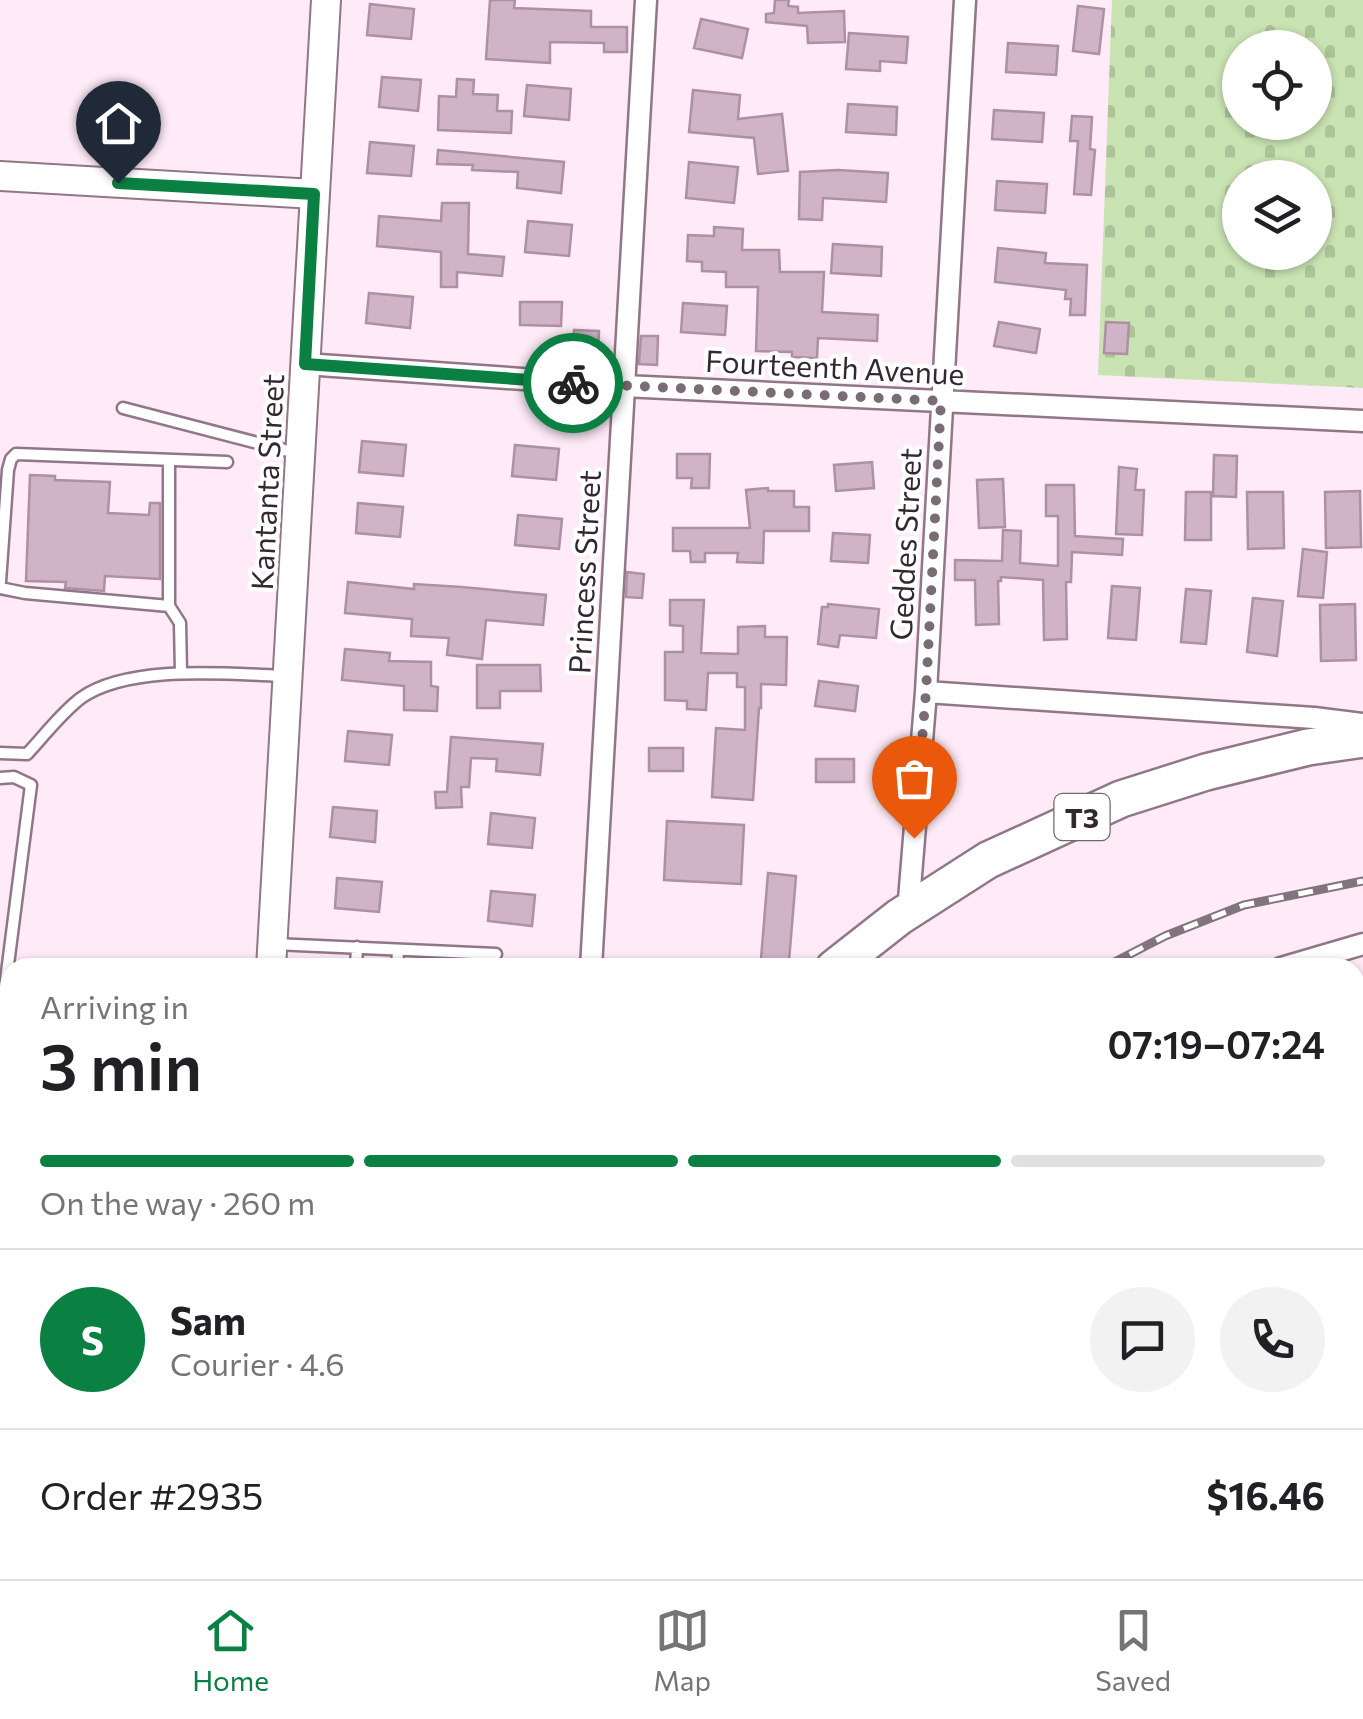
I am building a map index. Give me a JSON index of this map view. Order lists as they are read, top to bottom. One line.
{"streets":{"highway":["T3"],"street":["Fourteenth Avenue","Kantanta Street","Geddes Street","Princess Street"]},"crossings":[["Fourteenth Avenue","Kantanta Street"],["Fourteenth Avenue","Geddes Street"],["Fourteenth Avenue","Princess Street"],["Geddes Street","T3"]],"page":{"heading":["3 min","Arriving in","07:19–07:24"],"panel":["Sam","Courier · 4.6","Order #2935","$16.46"],"bar":"On the way · 260 m","round":"S","tabs":["Home","Map","Saved"]}}
